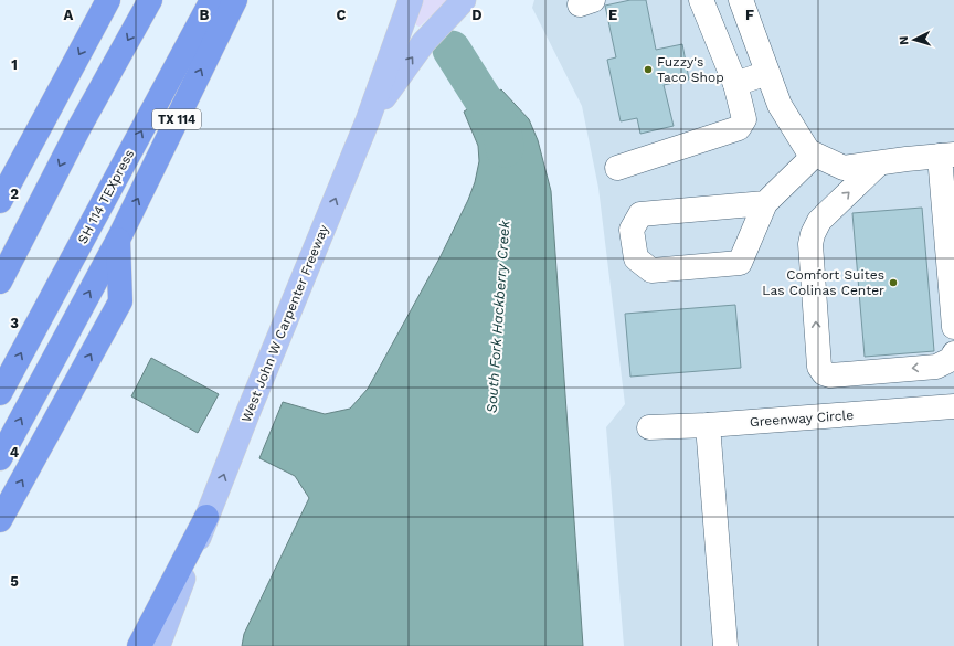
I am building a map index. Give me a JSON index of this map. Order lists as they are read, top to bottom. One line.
{"streets":{"highway":["TX 114","SH 114 TEXpress"],"main road":["West John W Carpenter Freeway"],"street":["Greenway Circle"]},"one_way":["West John W Carpenter Freeway"],"water":["South Fork Hackberry Creek"],"places":["Fuzzy's Taco Shop","Comfort Suites Las Colinas Center"],"north":"left","grid":{"columns":["A","B","C","D","E","F"],"rows":["1","2","3","4","5"]}}
